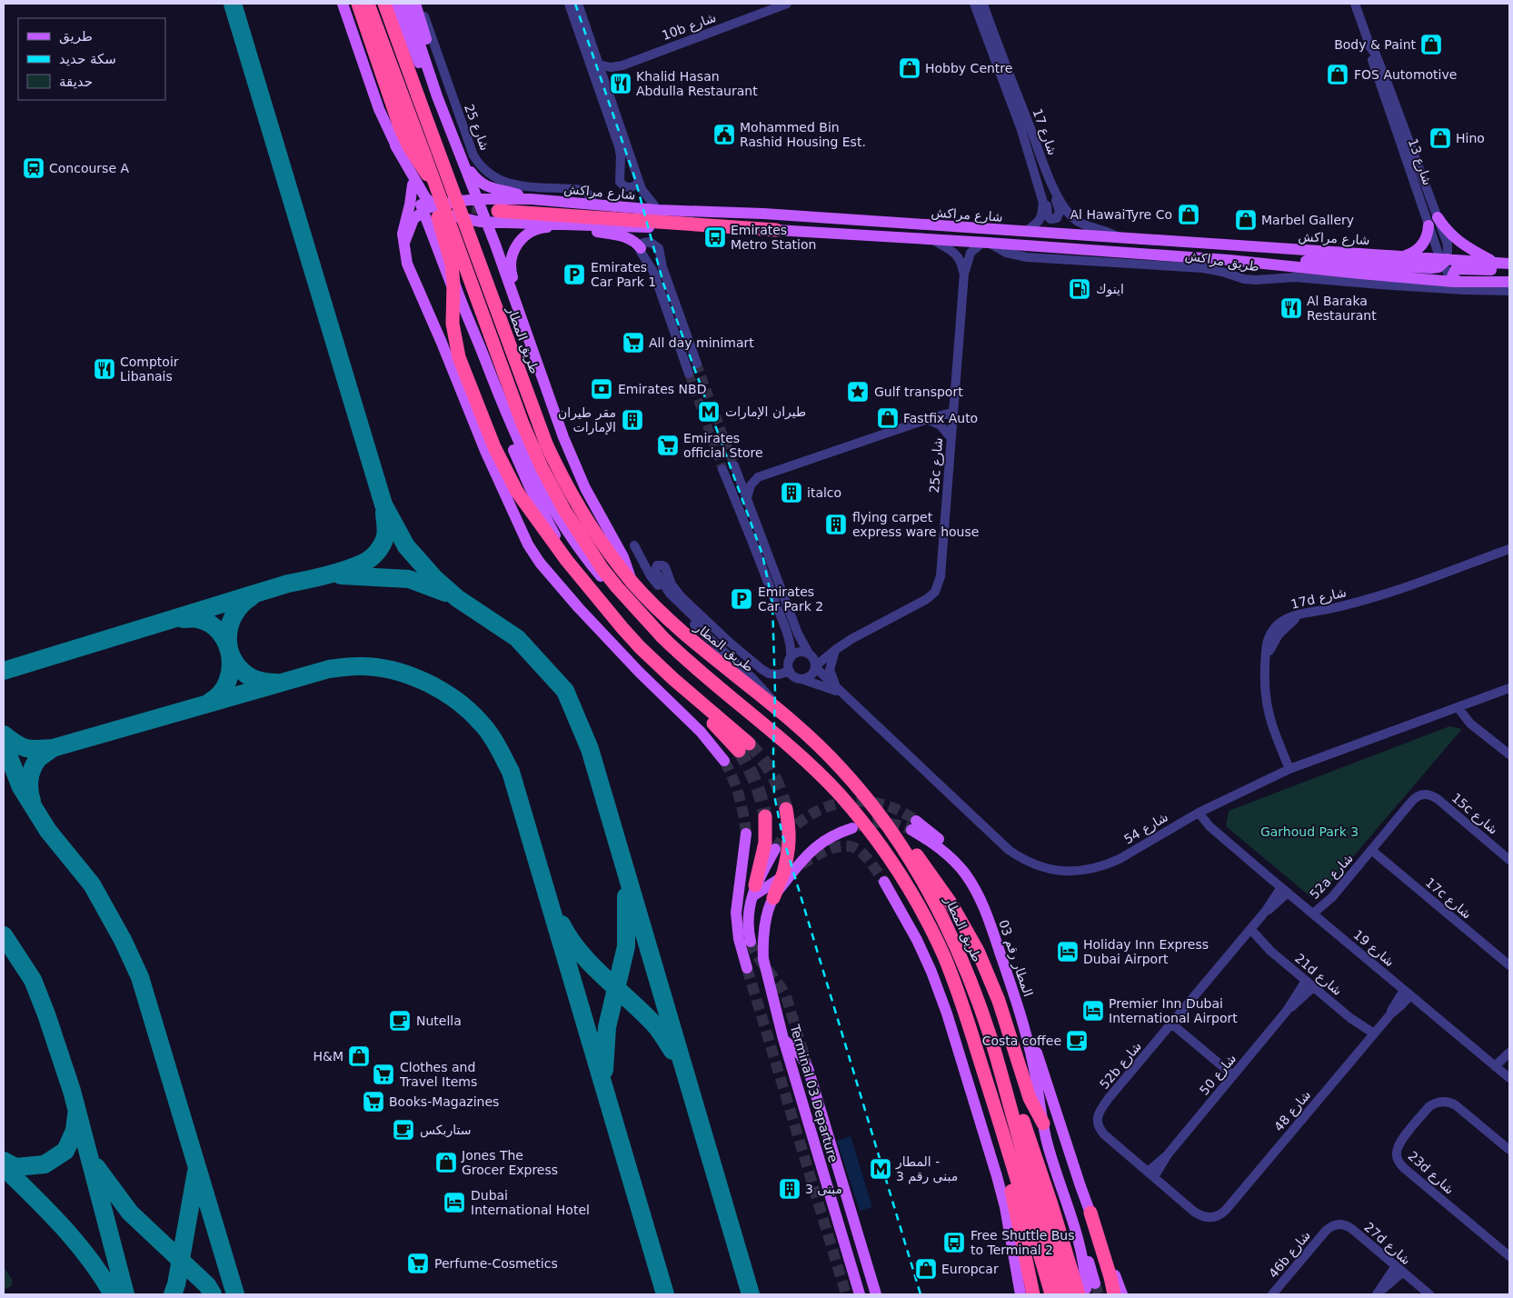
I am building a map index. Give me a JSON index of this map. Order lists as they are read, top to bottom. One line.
{"streets":{"highway":["طريق المطار"],"main road":["شارع مراكش","المطار رقم 03","Terminal 03 Departure"],"street":["10b شارع","شارع 25","شارع 17","شارع 13","طريق مراكش","25c شارع","17d شارع","15c شارع","شارع 54","52a شارع","17c شارع","شارع 19","21d شارع","52b شارع","شارع 50","شارع 48","23d شارع","27d شارع","46b شارع"]},"crossings":[["شارع 25","شارع مراكش"],["شارع 17","شارع مراكش"],["شارع 13","شارع مراكش"],["شارع مراكش","طريق مراكش"],["شارع مراكش","25c شارع"],["طريق مراكش","25c شارع"],["25c شارع","شارع 54"],["17d شارع","شارع 54"],["15c شارع","52a شارع"],["شارع 54","شارع 19"],["52a شارع","17c شارع"],["52a شارع","شارع 19"],["شارع 19","52b شارع"],["شارع 19","شارع 48"],["21d شارع","52b شارع"],["21d شارع","شارع 50"],["21d شارع","شارع 48"],["52b شارع","شارع 50"],["52b شارع","شارع 48"],["27d شارع","46b شارع"]],"parks":["Garhoud Park 3"],"places":{"shop":["Body & Paint","Hobby Centre","FOS Automotive","Hino","Al HawaiTyre Co","Marbel Gallery","Fastfix Auto","H&M","Jones The Grocer Express","Europcar"],"restaurant":["Khalid Hasan Abdulla Restaurant","Al Baraka Restaurant","Comptoir Libanais"],"public building":["Mohammed Bin Rashid Housing Est."],"station":["Concourse A"],"bus stop":["Emirates Metro Station","Free Shuttle Bus to Terminal 2"],"parking":["Emirates Car Park 1","Emirates Car Park 2"],"fuel station":["اينوك"],"supermarket":["All day minimart","Emirates official Store","Clothes and Travel Items","Books-Magazines","Perfume-Cosmetics"],"bank":["Emirates NBD"],"place":["Gulf transport"],"metro station":["طيران الإمارات","المطار - مبنى رقم 3"],"building":["مقر طيران الإمارات","italco","flying carpet express ware house","مبنى 3"],"hotel":["Holiday Inn Express Dubai Airport","Premier Inn Dubai International Airport","Dubai International Hotel"],"cafe":["Nutella","Costa coffee","ستاربكس"]},"legend":["طريق","سكة حديد","حديقة"]}
